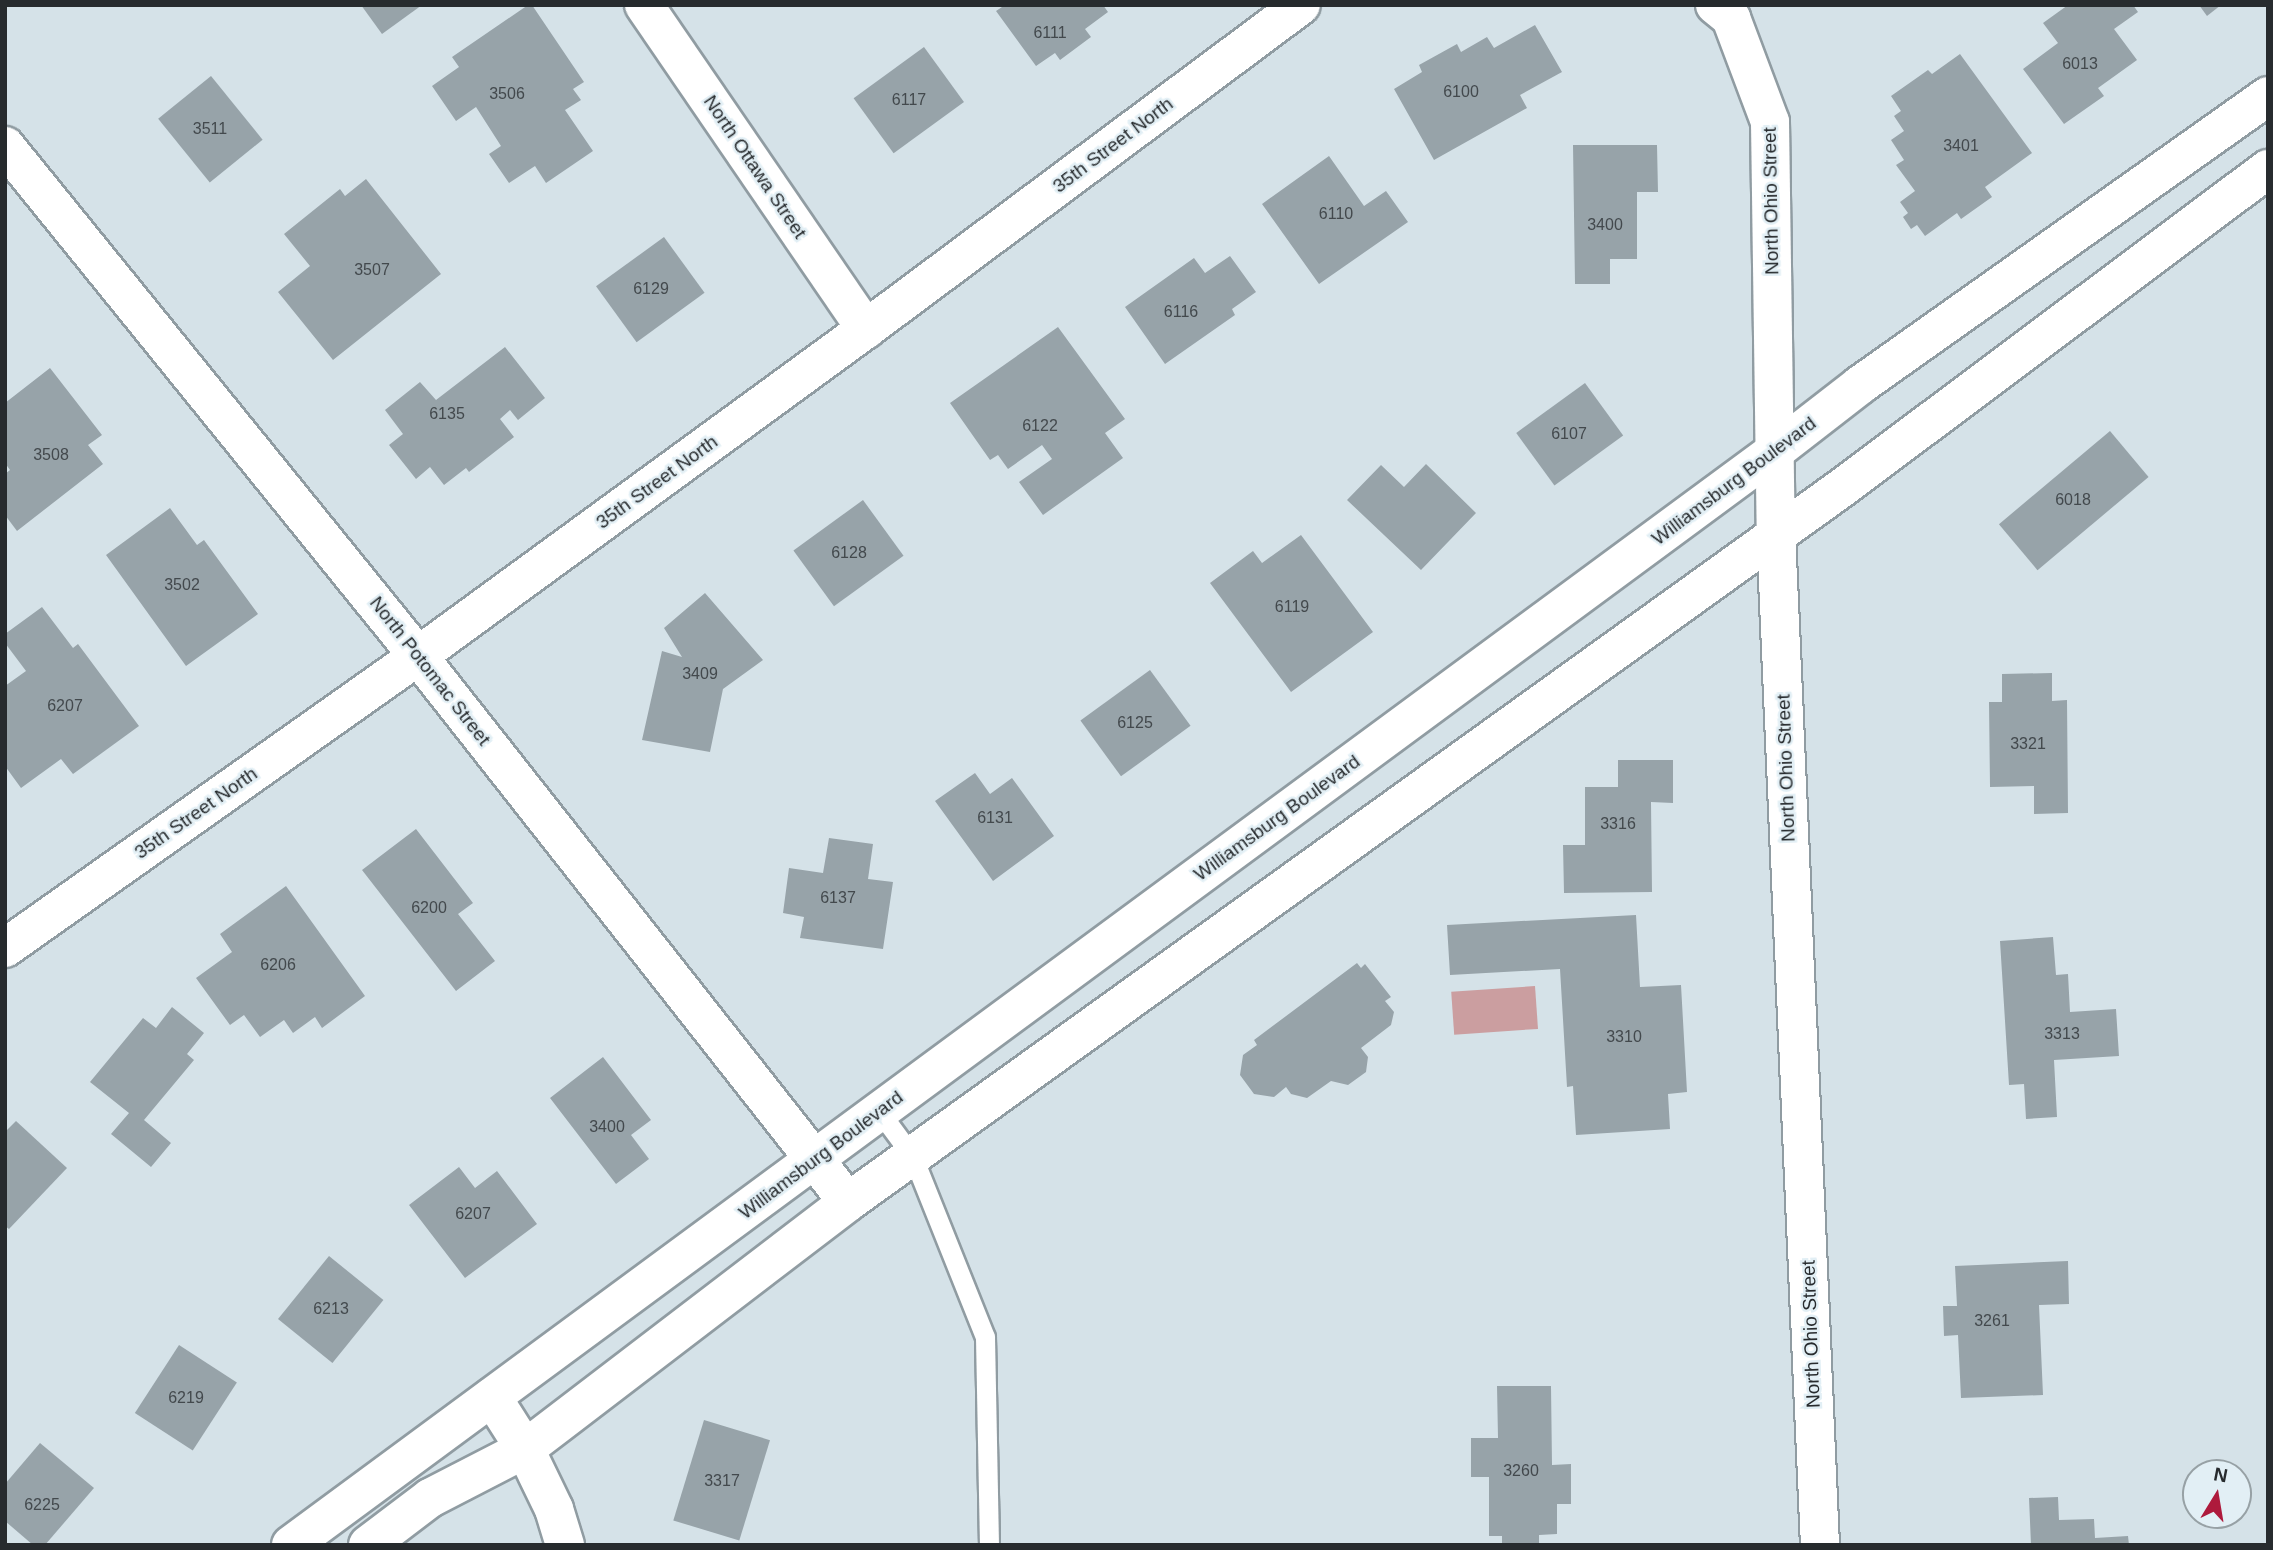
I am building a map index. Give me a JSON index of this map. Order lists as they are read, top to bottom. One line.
{"streets":{"street":["35th Street North","North Ottawa Street","North Ohio Street","Williamsburg Boulevard","North Potomac Street"]},"crossings":[["35th Street North","North Ottawa Street"],["35th Street North","North Potomac Street"],["North Ohio Street","Williamsburg Boulevard"],["Williamsburg Boulevard","North Potomac Street"]],"house_numbers":["6111","6013","6100","3506","6117","3511","3401","6110","3400","3507","6129","6116","6135","6122","6107","3508","6018","6128","3502","6119","3409","6207","6125","3321","6131","3316","6137","6200","6206","3313","3310","3400","6207","6213","3261","6219","3260","3317","6225"],"north":"top"}
